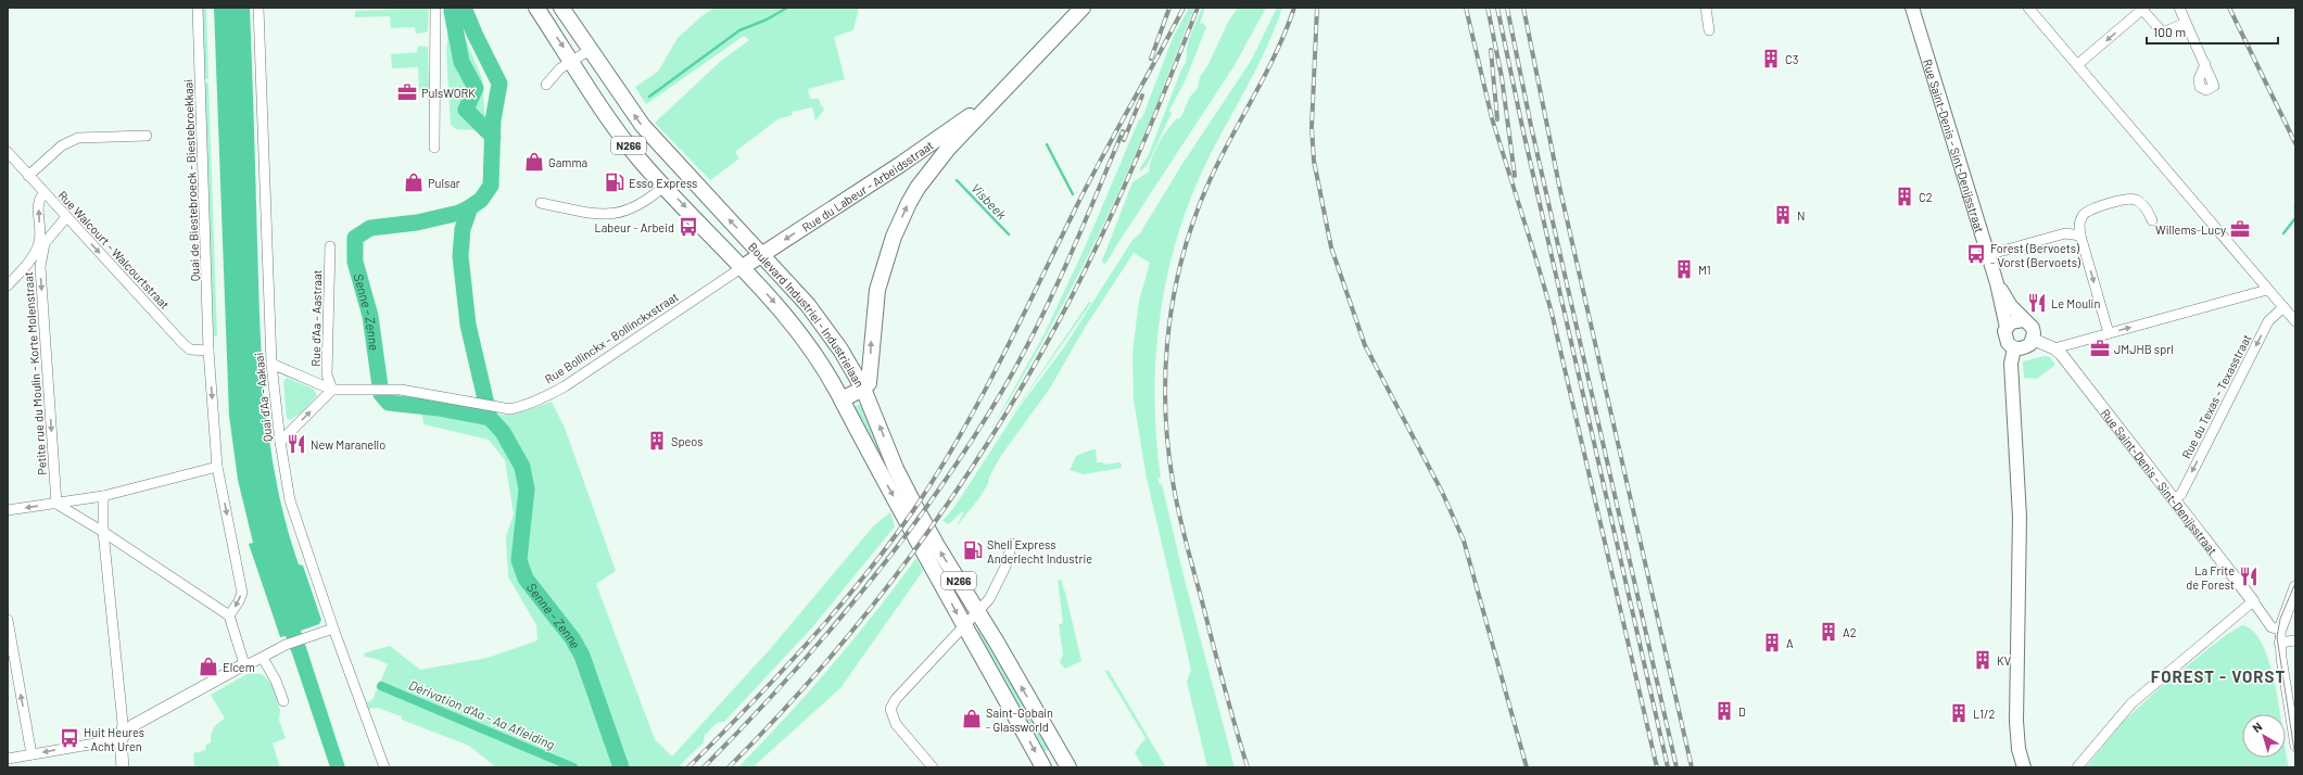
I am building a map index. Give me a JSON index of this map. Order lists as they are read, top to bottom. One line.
{"streets":{"main road":["N266","Rue Saint-Denis - Sint-Denijsstraat","Rue du Labeur - Arbeidsstraat","Boulevard Industriel - Industrielaan"],"street":["Quai de Biestebroeck - Biestebroekkaai","Rue Walcourt - Walcourtstraat","Rue d'Aa - Aastraat","Rue Bollinckx - Bollinckxstraat","Petite rue du Moulin - Korte Molenstraat","Rue du Texas - Texasstraat","Quai d'Aa - Aakaai"]},"crossings":[["Rue Saint-Denis - Sint-Denijsstraat","Rue du Texas - Texasstraat"],["Quai de Biestebroeck - Biestebroekkaai","Rue Walcourt - Walcourtstraat"],["Rue du Labeur - Arbeidsstraat","Boulevard Industriel - Industrielaan"],["Rue du Labeur - Arbeidsstraat","Rue Bollinckx - Bollinckxstraat"],["Rue Walcourt - Walcourtstraat","Petite rue du Moulin - Korte Molenstraat"],["Boulevard Industriel - Industrielaan","Rue Bollinckx - Bollinckxstraat"],["Rue d'Aa - Aastraat","Rue Bollinckx - Bollinckxstraat"],["Rue Bollinckx - Bollinckxstraat","Quai d'Aa - Aakaai"]],"one_way":["Quai de Biestebroeck - Biestebroekkaai","Rue du Labeur - Arbeidsstraat","Rue Walcourt - Walcourtstraat","Rue du Texas - Texasstraat"],"districts":["FOREST - VORST"],"water":["Visbeek","Senne - Zenne","Dérivation d'Aa - Aa Afleiding"],"places":{"building":["C3","C2","N","M1","Speos","A2","A","KV","D","L1/2"],"office":["PulsWORK","Willems-Lucy","JMJHB sprl"],"shop":["Gamma","Pulsar","Elcem","Saint-Gobain - Glassworld"],"fuel station":["Esso Express","Shell Express Anderlecht Industrie"],"bus stop":["Labeur - Arbeid","Forest (Bervoets) - Vorst (Bervoets)","Huit Heures - Acht Uren"],"restaurant":["Le Moulin","New Maranello","La Frite de Forest"]},"scale_bar":"100 m","north":"top left"}
